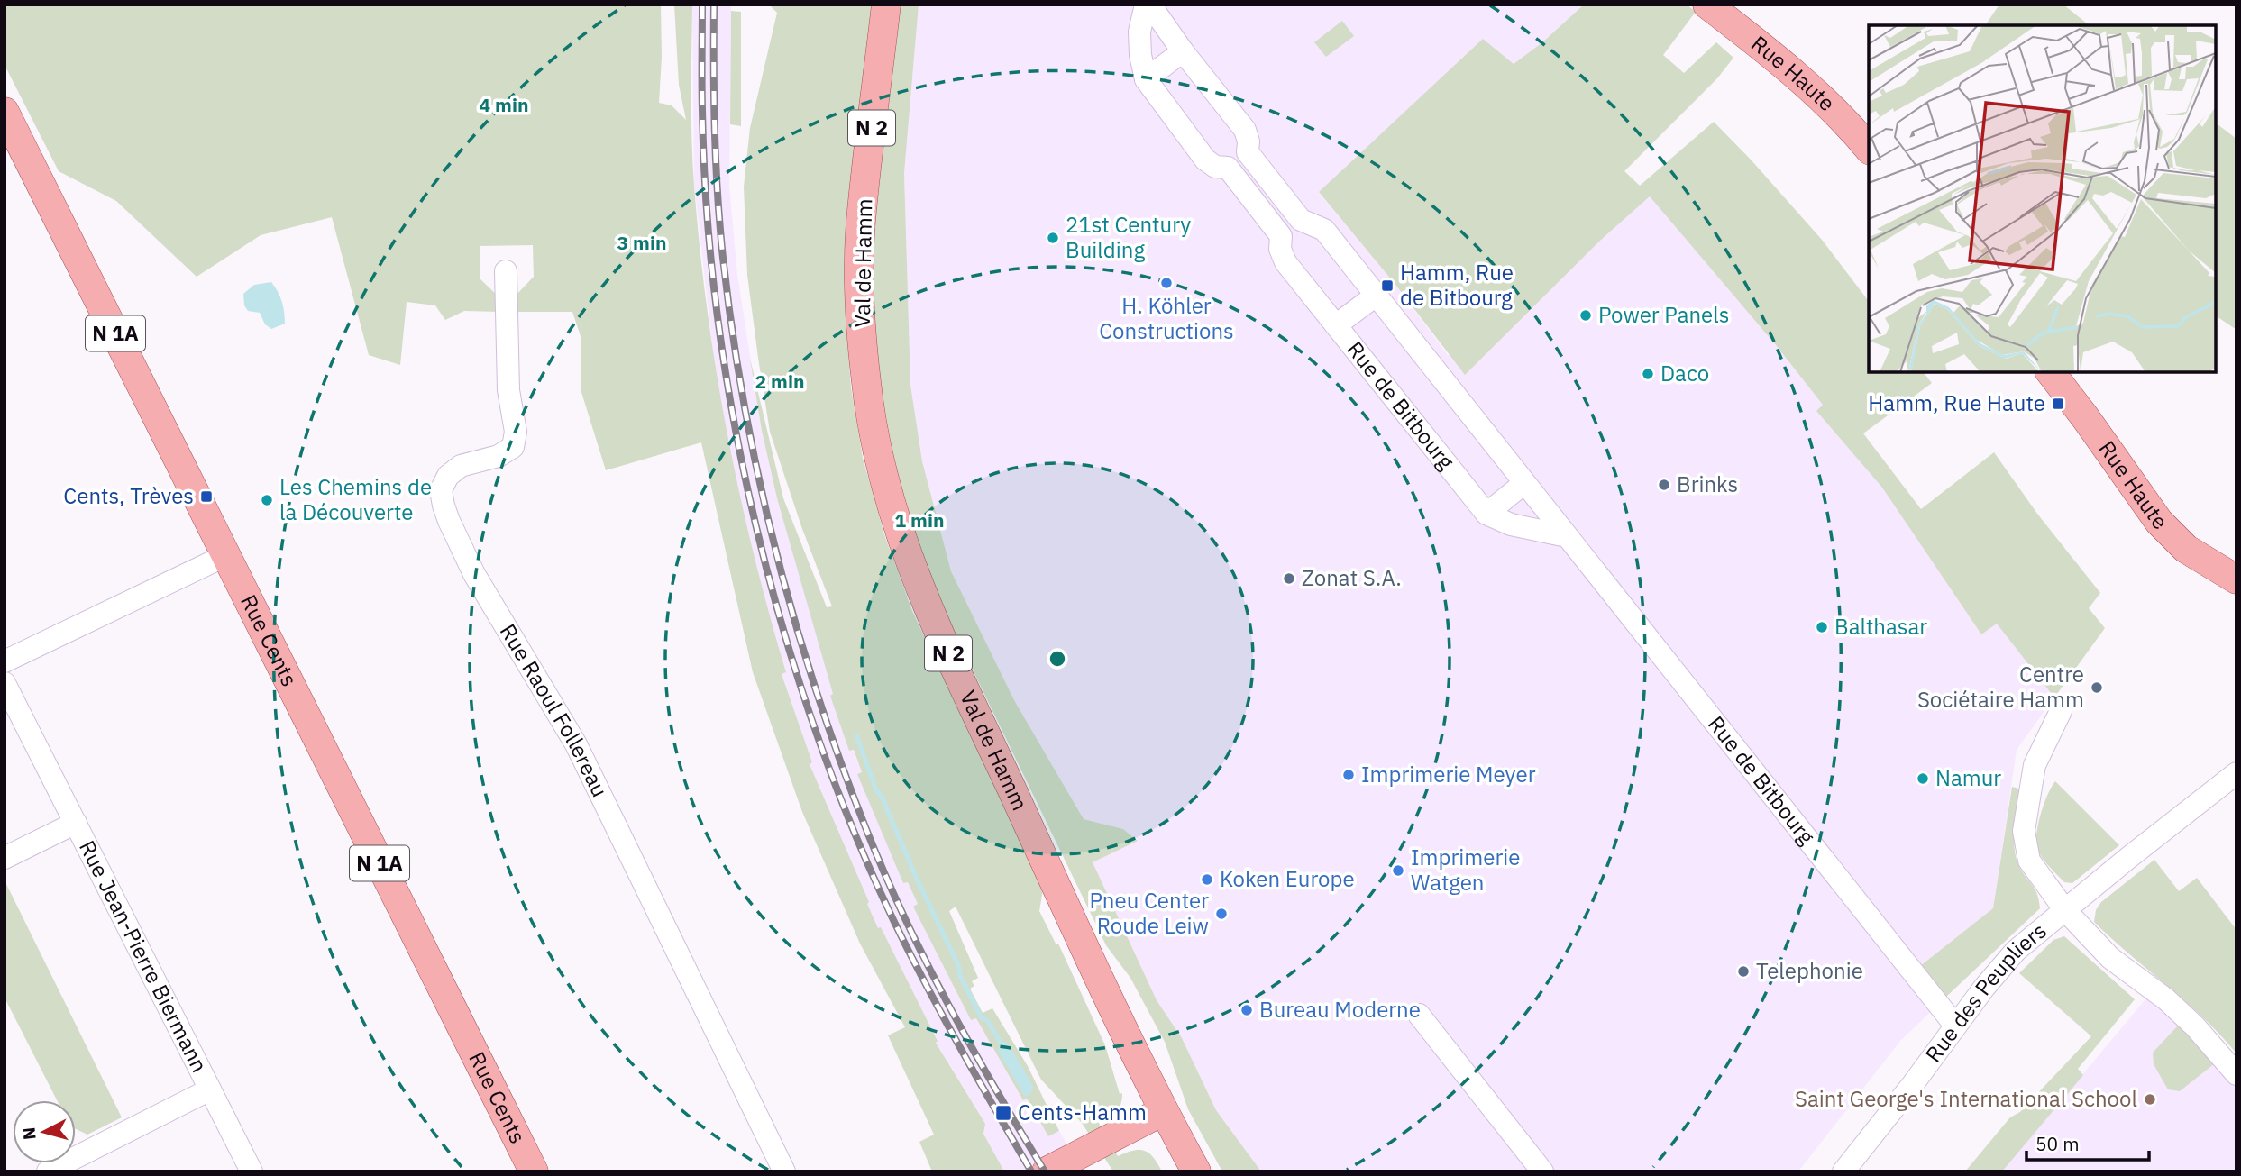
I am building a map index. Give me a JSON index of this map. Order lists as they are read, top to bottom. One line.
{"streets":{"main road":["Rue Haute","N 2","Val de Hamm","N 1A","Rue Cents"],"street":["Rue de Bitbourg","Rue Raoul Follereau","Rue Jean-Pierre Biermann","Rue des Peupliers"]},"crossings":[["Rue de Bitbourg","Rue des Peupliers"]],"places":{"other":["21st Century Building","H. Köhler Constructions","Power Panels","Daco","Brinks","Les Chemins de la Découverte","Zonat S.A.","Balthasar","Centre Sociétaire Hamm","Imprimerie Meyer","Namur","Imprimerie Watgen","Koken Europe","Pneu Center Roude Leiw","Telephonie","Bureau Moderne","Saint George's International School"],"transit":["Hamm, Rue de Bitbourg","Hamm, Rue Haute","Cents, Trèves","Cents-Hamm"]},"scale_bar":"50 m","north":"left","rings":["4 min","3 min","2 min","1 min"]}
